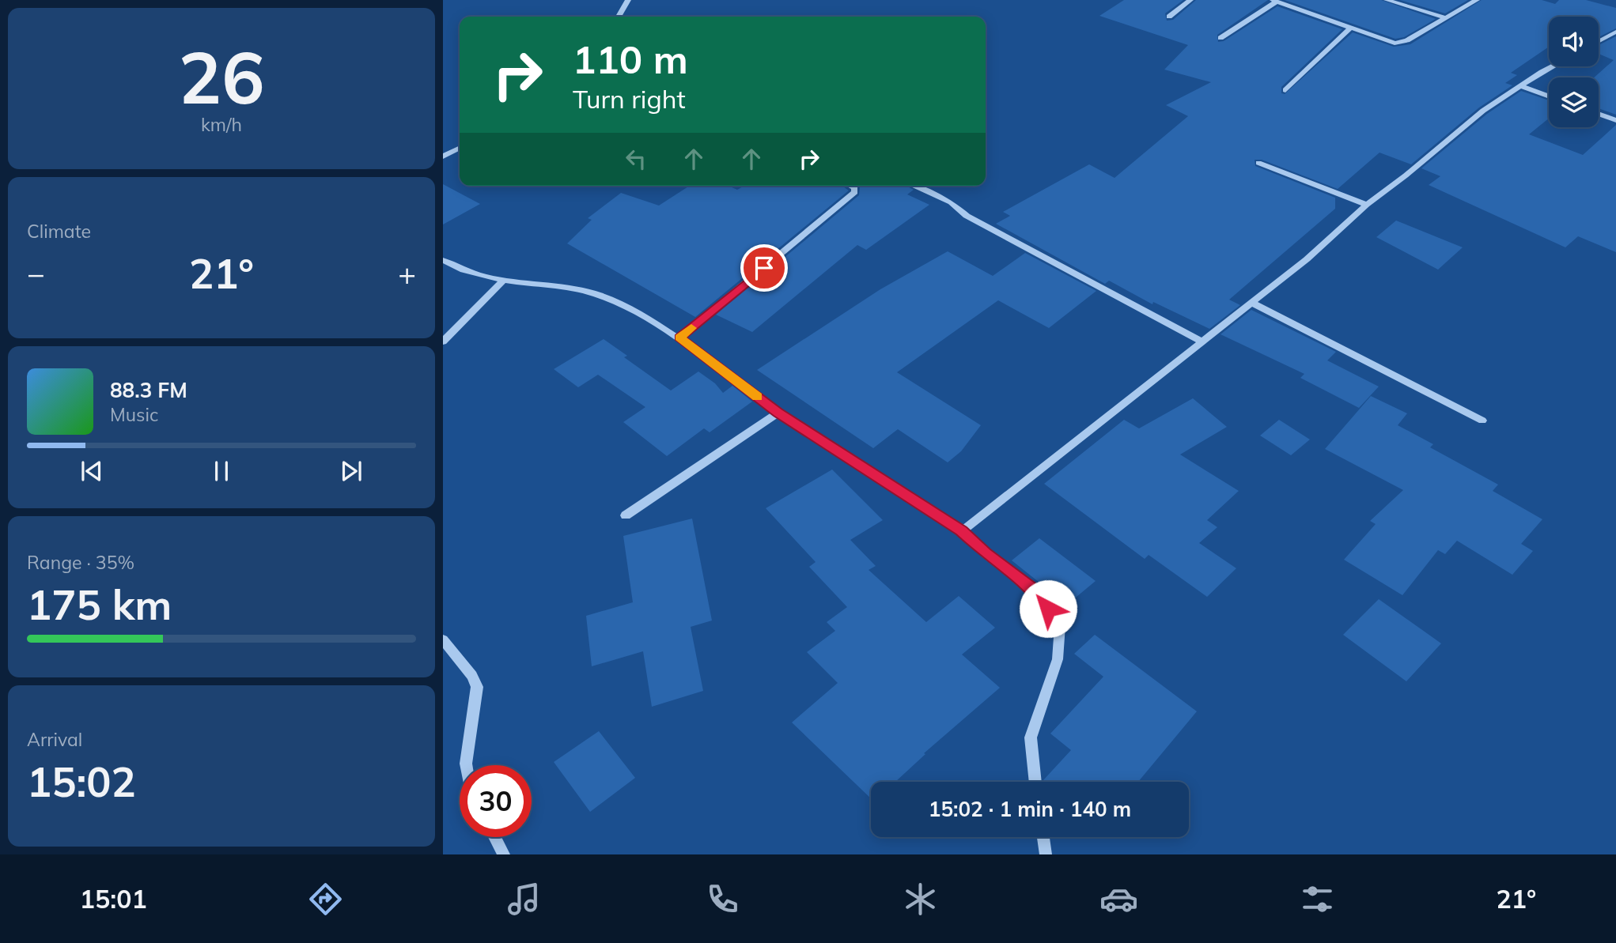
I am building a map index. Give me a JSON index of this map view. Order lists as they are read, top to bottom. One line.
{"page":{"tile":[["26","km/h"],"Climate",["Range · 35%","175 km"],["Arrival","15:02"]],"turn":["110 m","Turn right"],"heat":["−","21°","+"],"song":["88.3 FM","Music"],"limit":"30","trip":"15:02 · 1 min · 140 m","tabs":["15:01","21°"]}}
